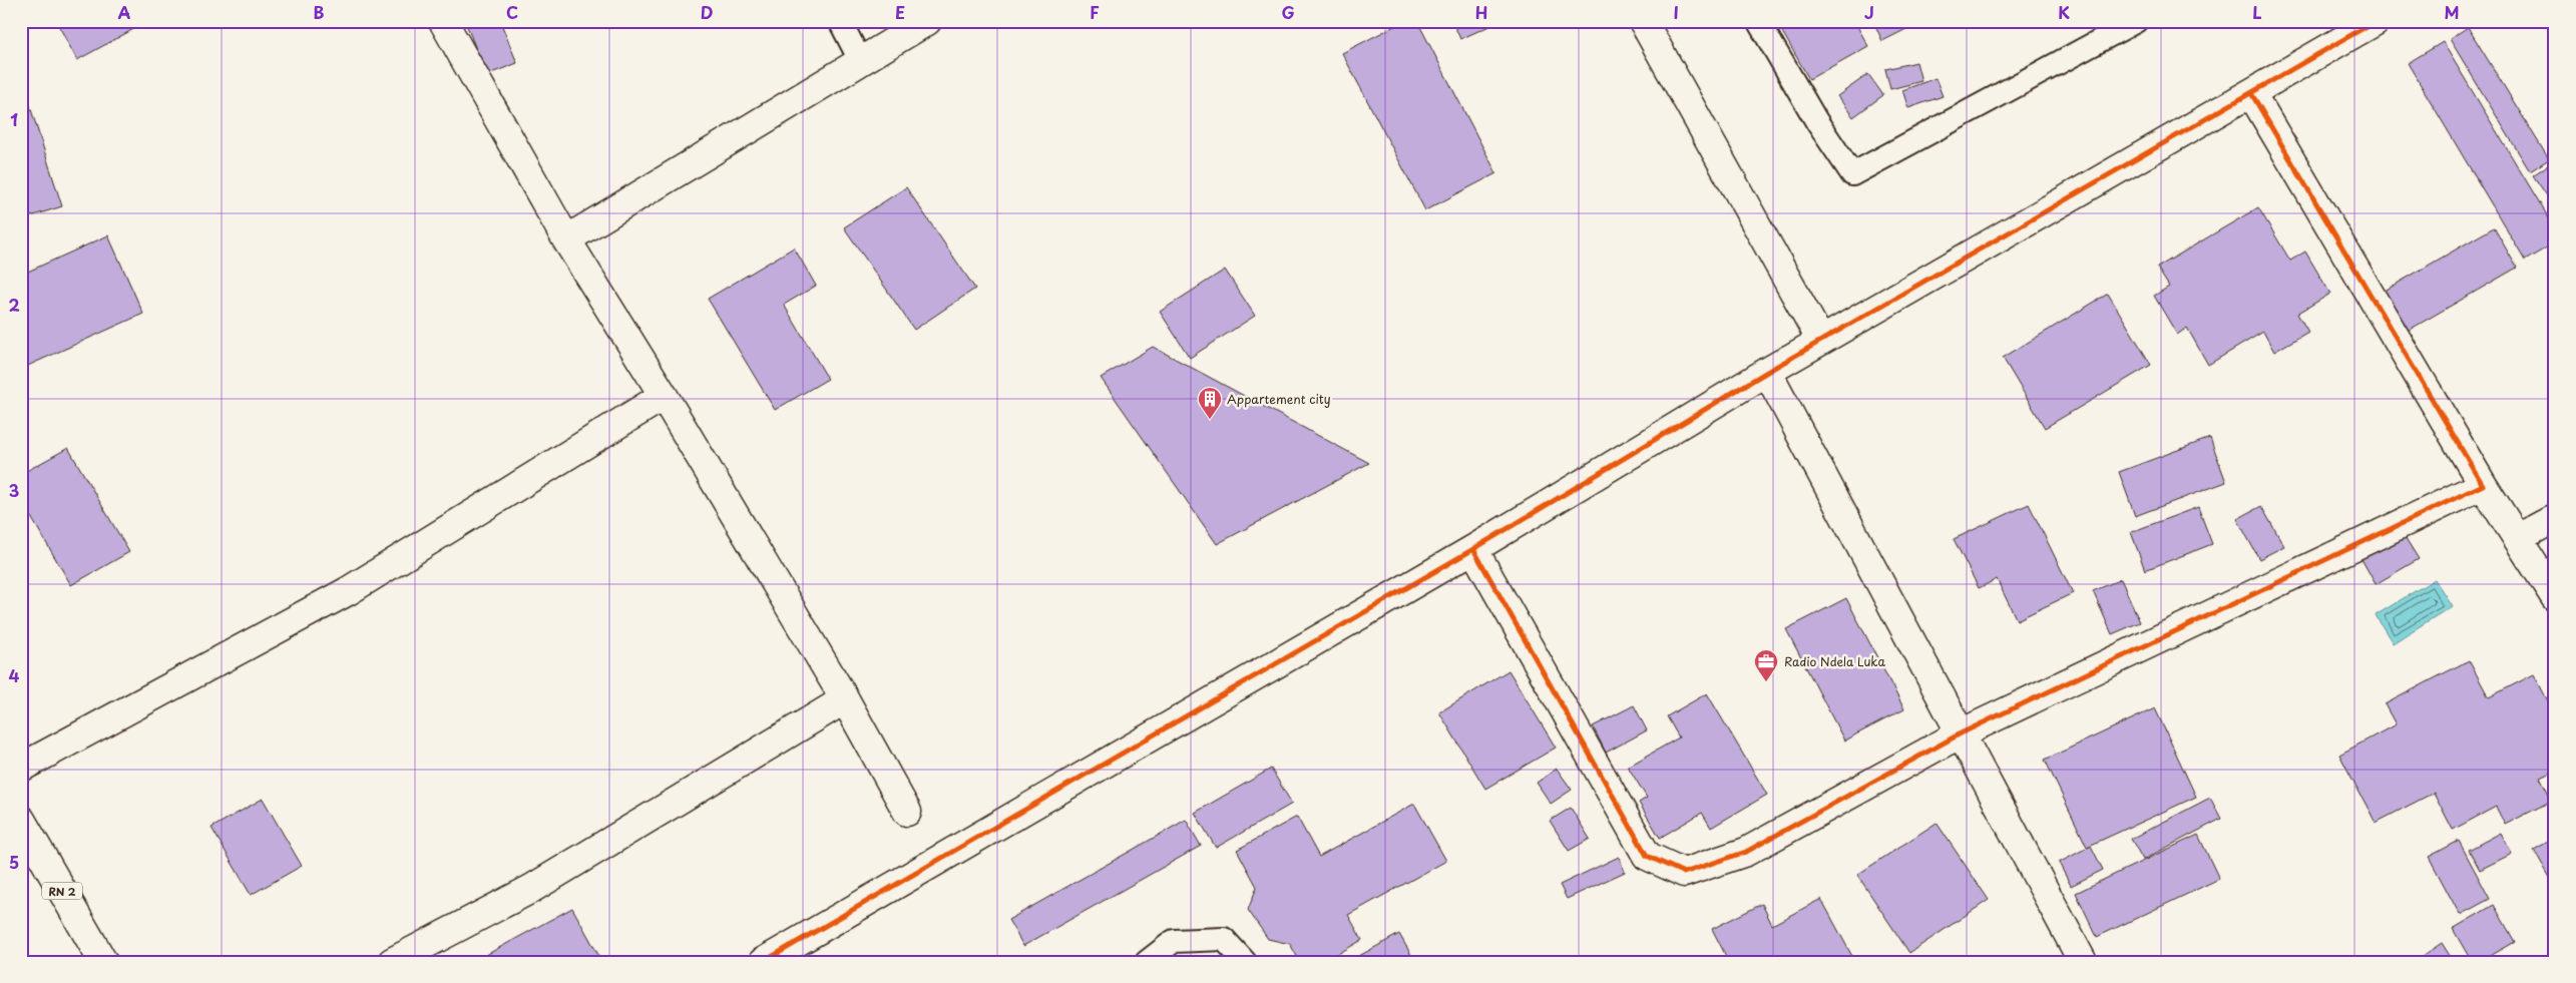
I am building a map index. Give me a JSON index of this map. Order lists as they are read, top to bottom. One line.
{"streets":{"street":["RN 2"]},"places":{"building":["Appartement city"],"office":["Radio Ndela Luka"]},"grid":{"columns":["A","B","C","D","E","F","G","H","I","J","K","L","M"],"rows":["1","2","3","4","5"]}}
